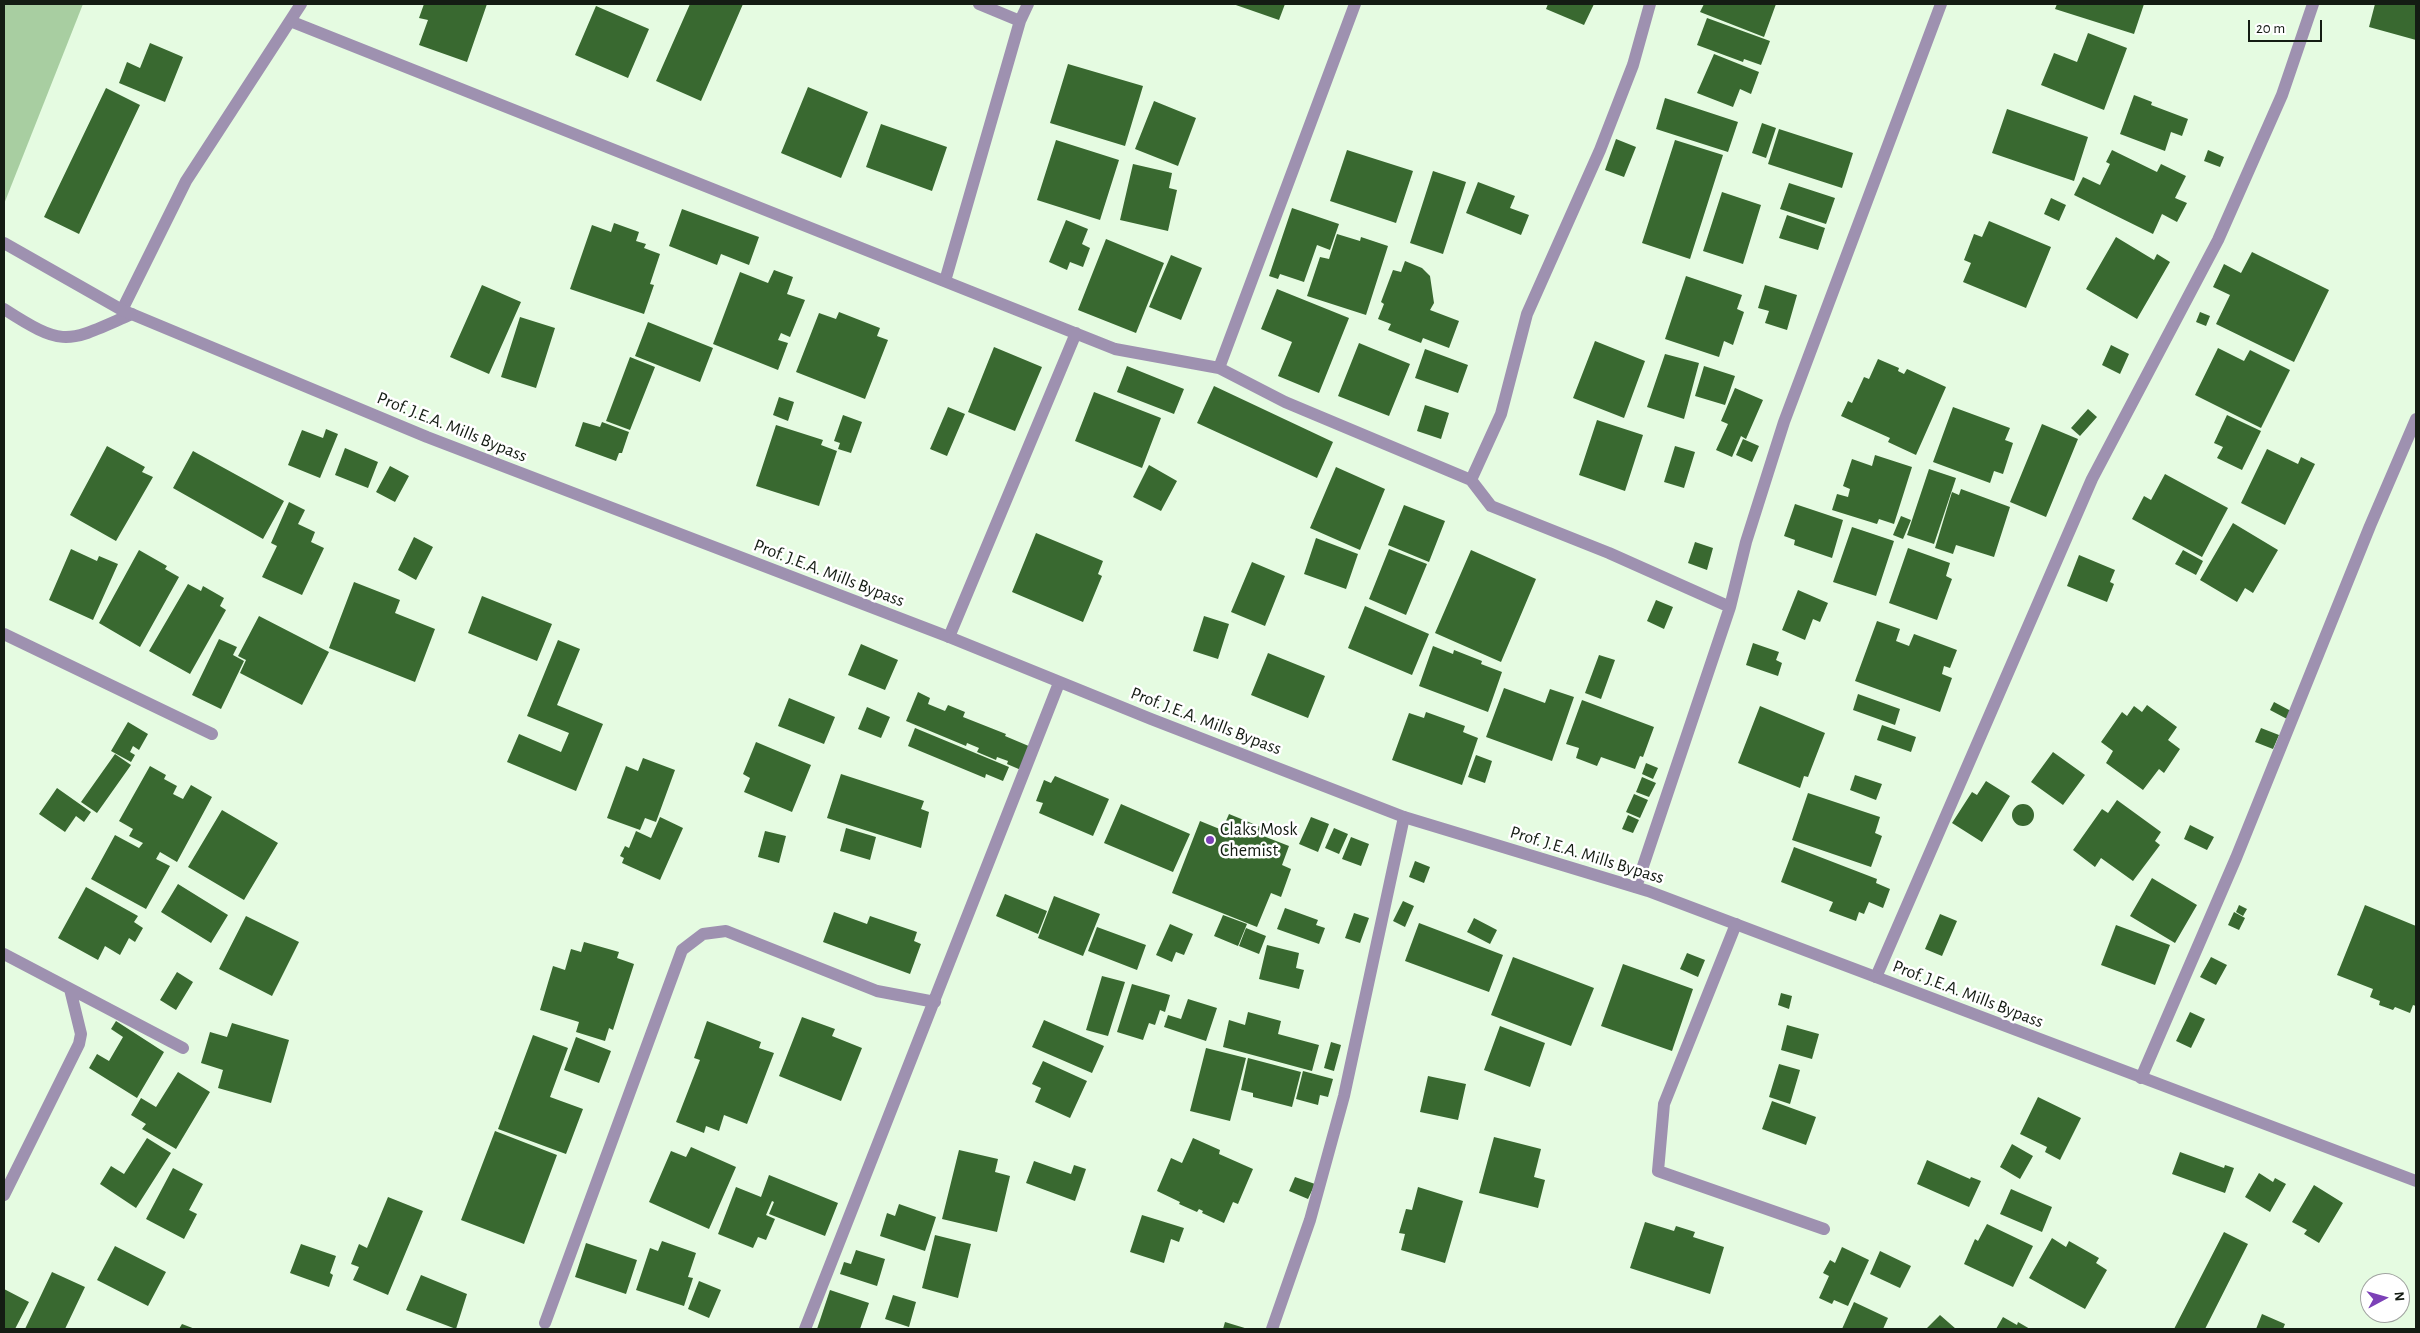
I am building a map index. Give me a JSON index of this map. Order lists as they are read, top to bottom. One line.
{"streets":{"street":["Prof. J.E.A. Mills Bypass"]},"places":["Claks Mosk Chemist"],"scale_bar":"20 m","north":"right"}
